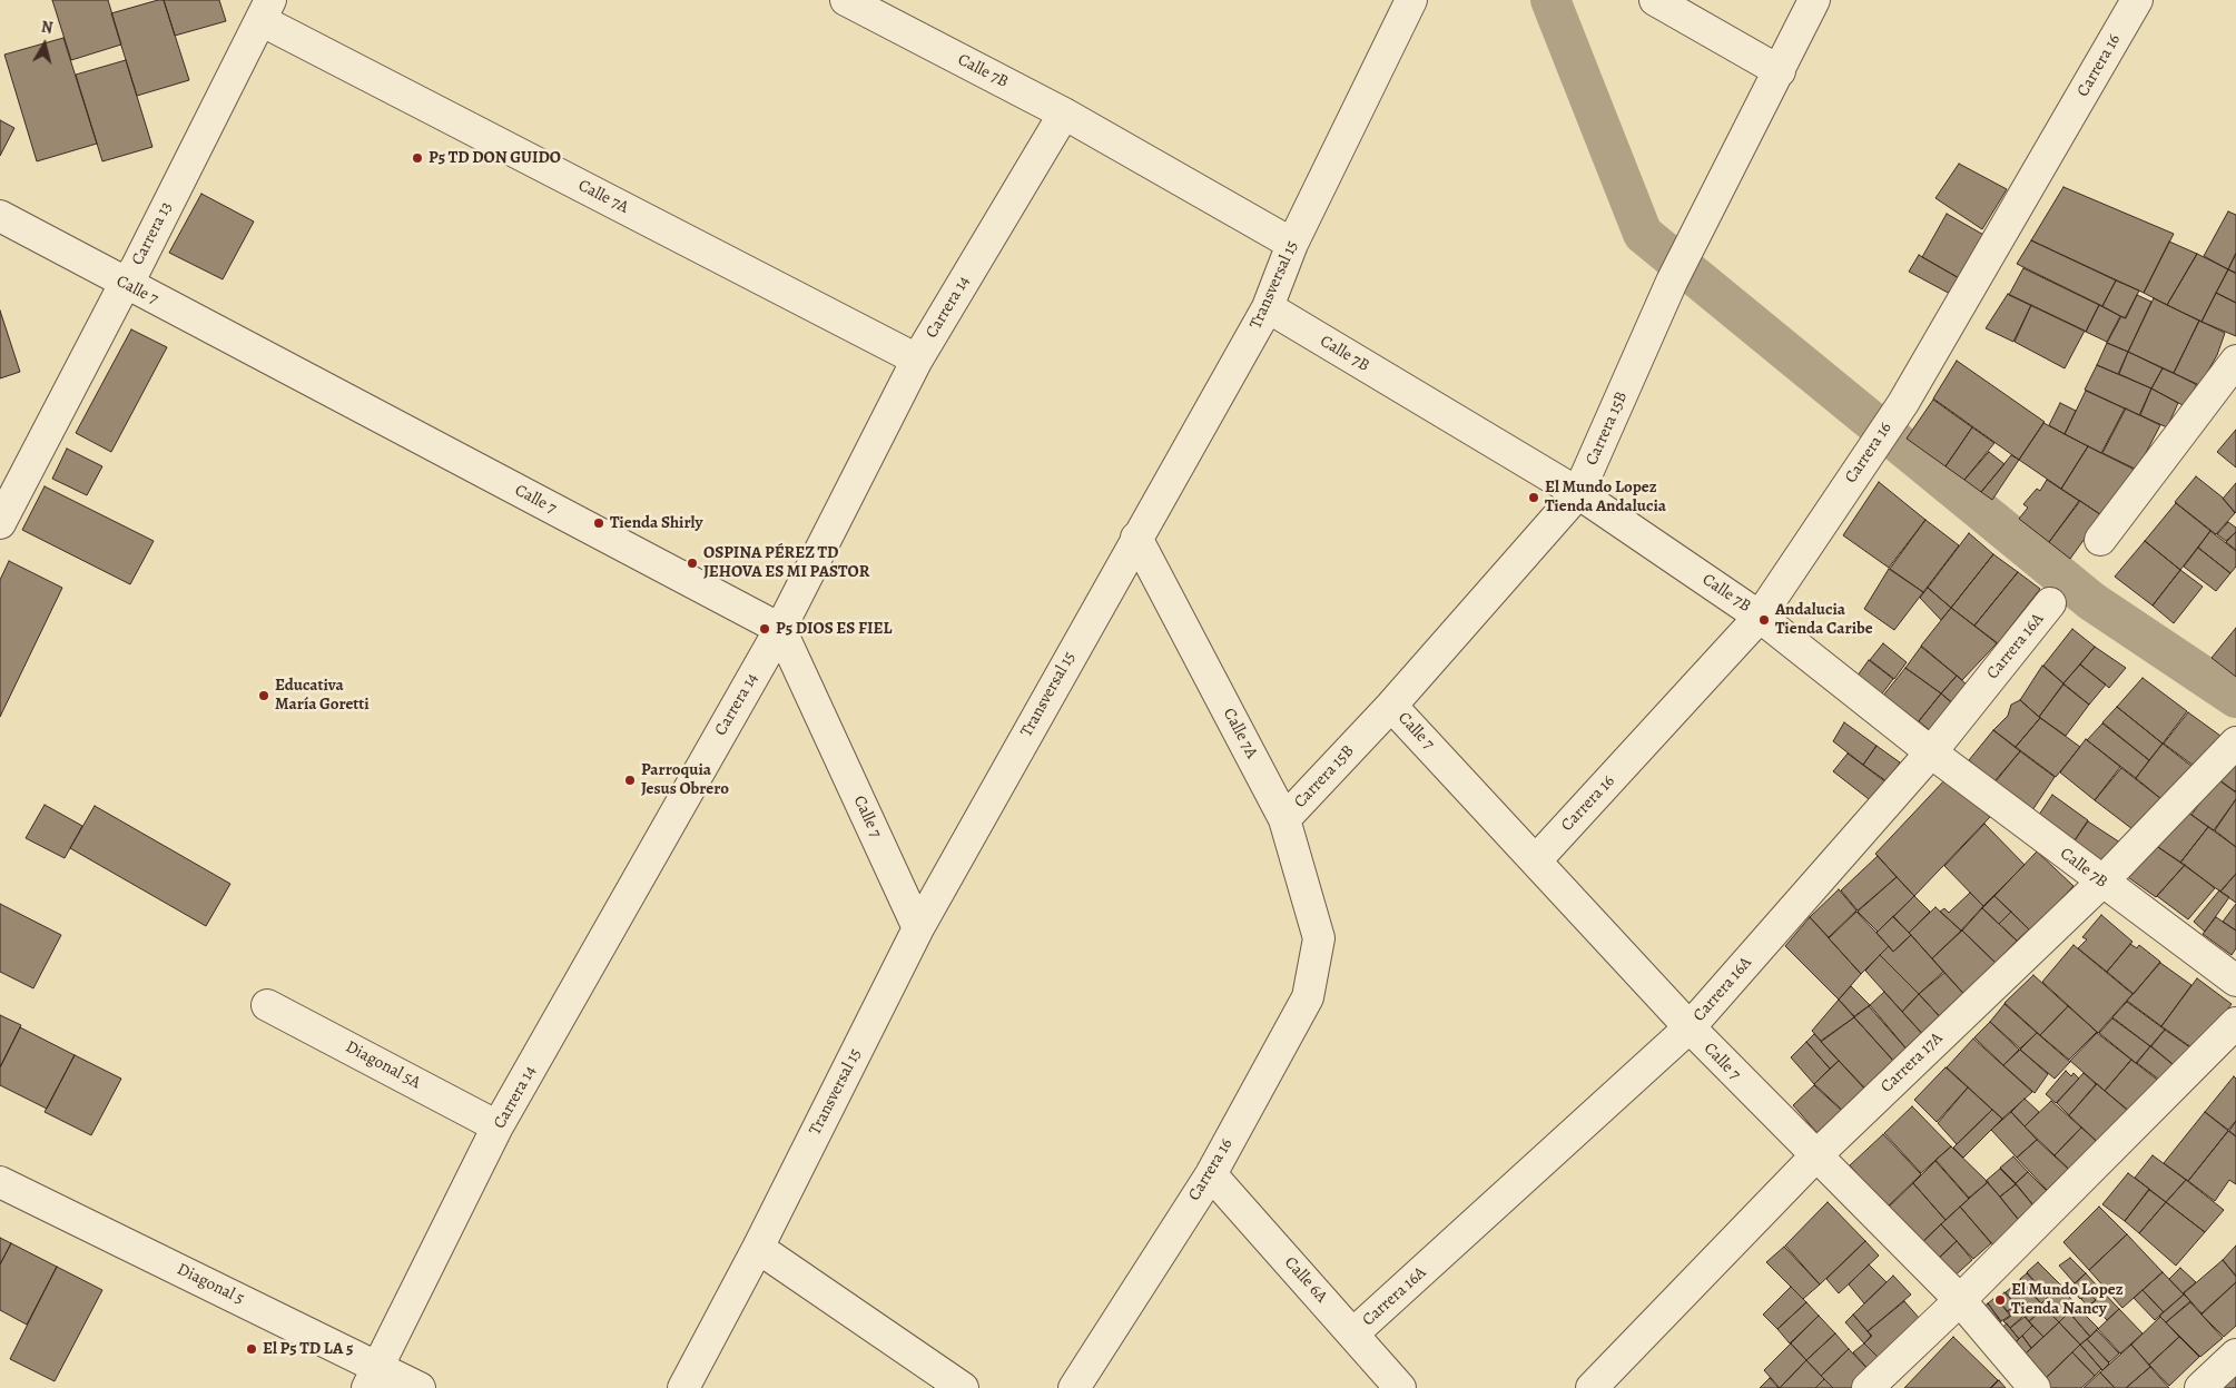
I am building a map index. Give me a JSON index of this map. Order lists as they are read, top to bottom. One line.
{"streets":{"street":["Carrera 16","Calle 7B","Calle 7A","Carrera 13","Transversal 15","Calle 7","Carrera 14","Carrera 15B","Carrera 16A","Carrera 17A","Diagonal 5A","Calle 6A","Diagonal 5"]},"crossings":[["Carrera 16","Calle 7B"],["Carrera 16","Calle 7A"],["Carrera 16","Calle 7"],["Carrera 16","Calle 6A"],["Calle 7B","Transversal 15"],["Calle 7B","Carrera 14"],["Calle 7B","Carrera 15B"],["Calle 7B","Carrera 16A"],["Calle 7B","Carrera 17A"],["Calle 7A","Carrera 13"],["Calle 7A","Transversal 15"],["Calle 7A","Carrera 14"],["Calle 7A","Carrera 15B"],["Carrera 13","Calle 7"],["Transversal 15","Calle 7"],["Calle 7","Carrera 14"],["Calle 7","Carrera 15B"],["Calle 7","Carrera 16A"],["Calle 7","Carrera 17A"],["Carrera 14","Diagonal 5A"],["Carrera 14","Diagonal 5"],["Carrera 16A","Calle 6A"]],"places":["P5 TD DON GUIDO","El Mundo Lopez Tienda Andalucia","Tienda Shirly","OSPINA PÉREZ TD JEHOVA ES MI PASTOR","Andalucia Tienda Caribe","P5 DIOS ES FIEL","Educativa María Goretti","Parroquia Jesus Obrero","El Mundo Lopez Tienda Nancy","El P5 TD LA 5"],"north":"top"}
